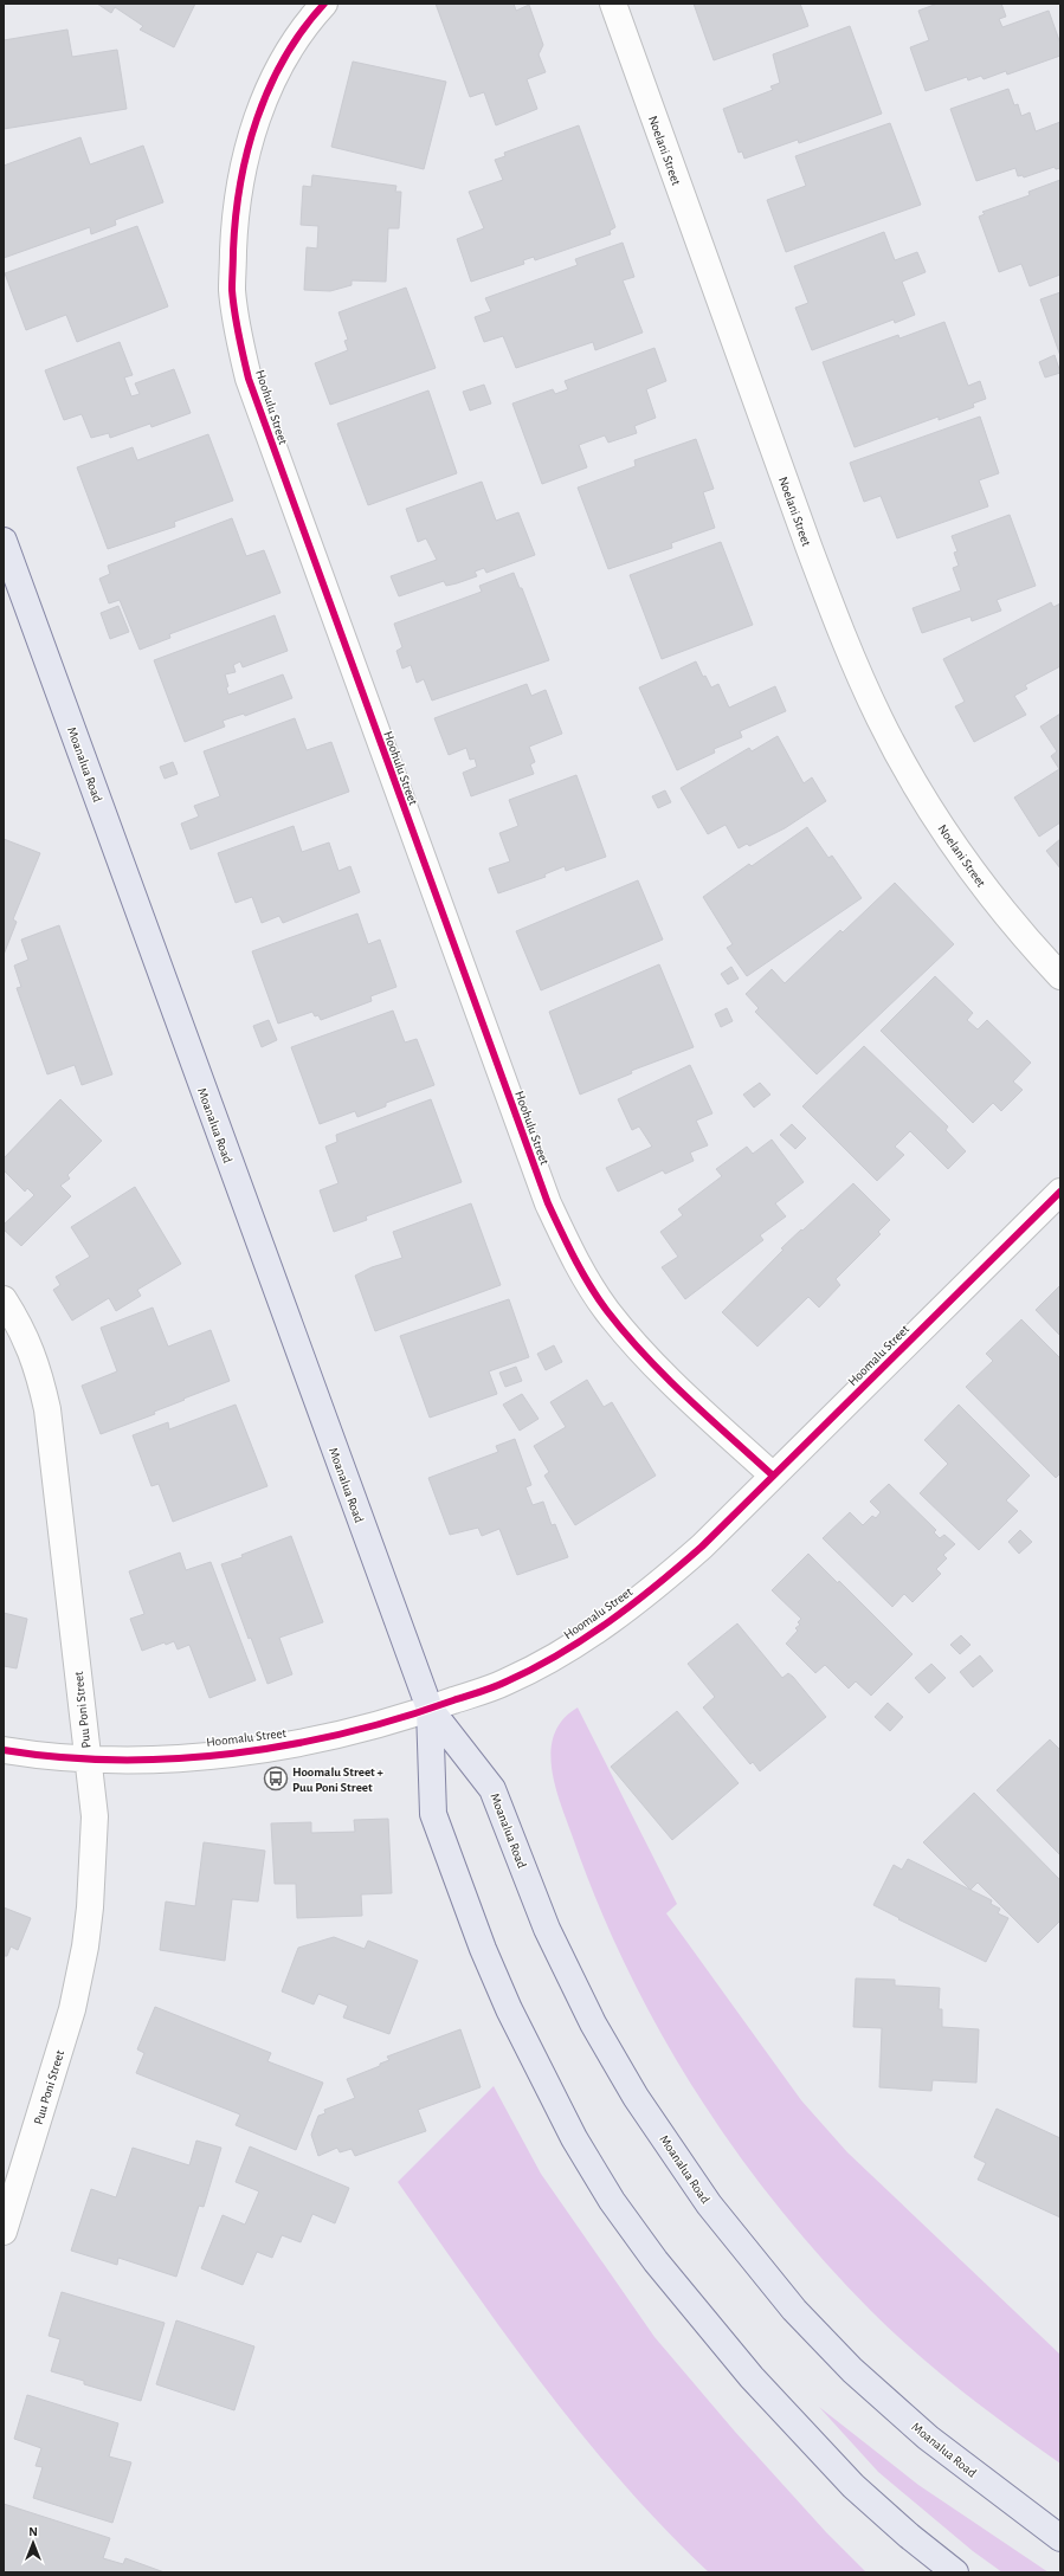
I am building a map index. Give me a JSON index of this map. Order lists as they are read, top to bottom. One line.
{"streets":{"main road":["Moanalua Road"],"street":["Noelani Street","Hoohulu Street","Hoomalu Street","Puu Poni Street"]},"crossings":[["Hoohulu Street","Hoomalu Street"],["Moanalua Road","Hoomalu Street"],["Hoomalu Street","Puu Poni Street"]],"places":{"bus stop":["Hoomalu Street + Puu Poni Street"]},"north":"top"}
